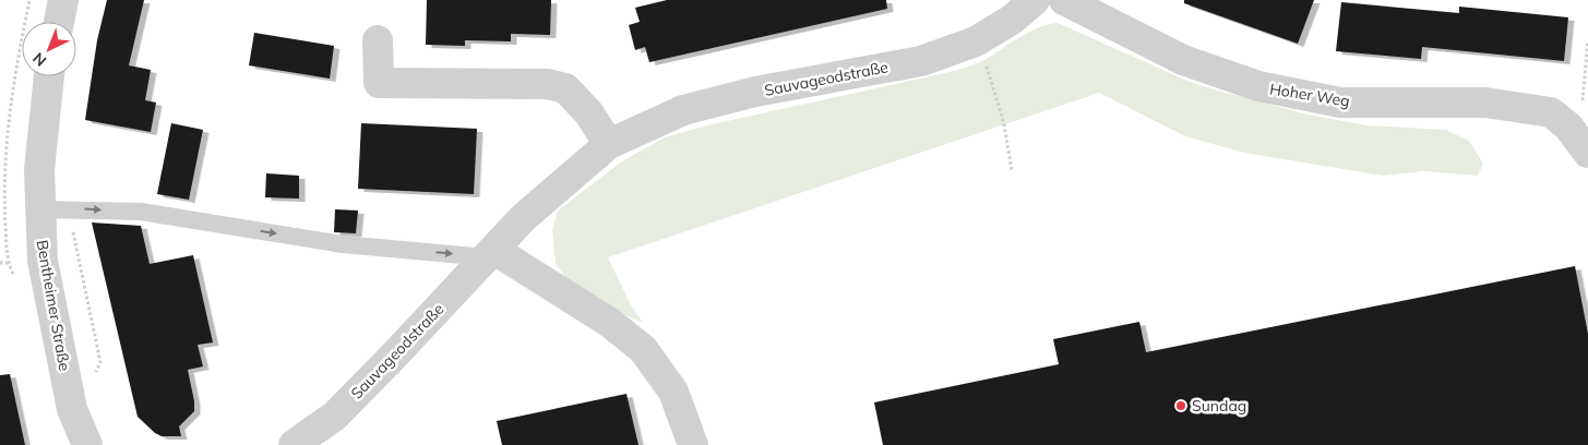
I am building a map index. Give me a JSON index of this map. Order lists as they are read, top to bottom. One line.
{"streets":{"street":["Sauvageodstraße","Hoher Weg","Bentheimer Straße"]},"places":["Sundag"],"north":"bottom left"}
